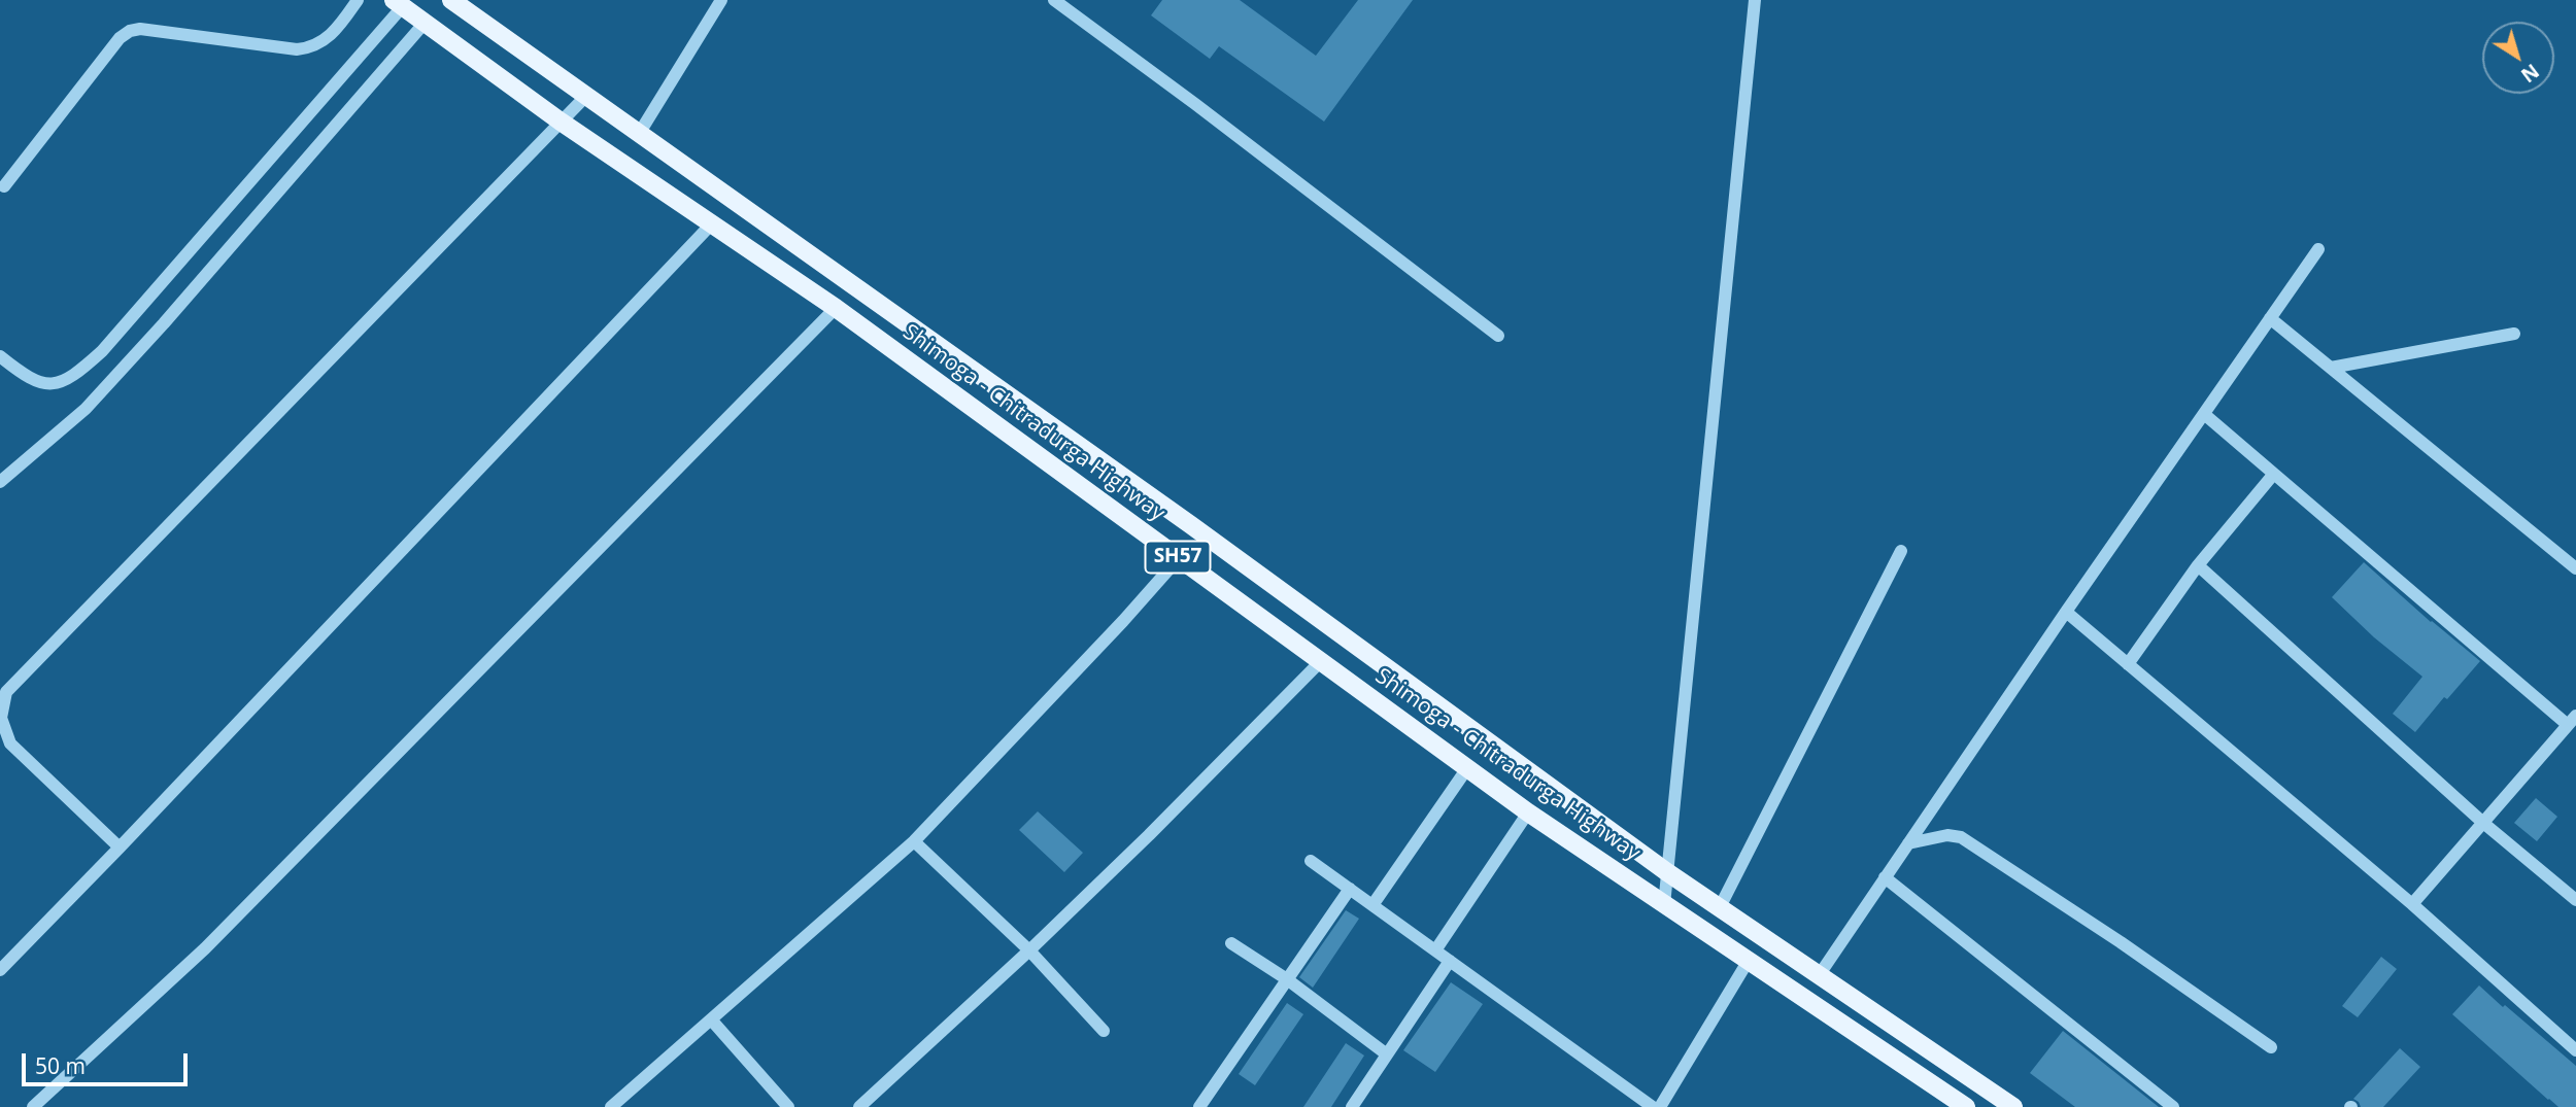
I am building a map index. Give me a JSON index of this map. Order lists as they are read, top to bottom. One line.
{"streets":{"main road":["Shimoga - Chitradurga Highway","SH57"]},"scale_bar":"50 m","north":"bottom right"}
